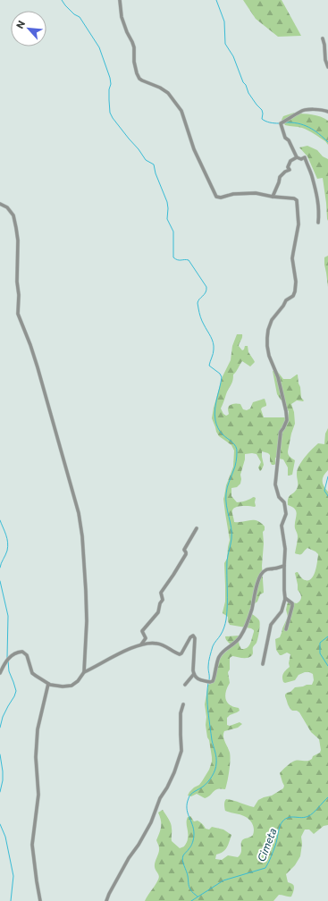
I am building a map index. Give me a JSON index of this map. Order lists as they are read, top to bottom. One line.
{"water":["Cimeta"],"north":"top left"}
